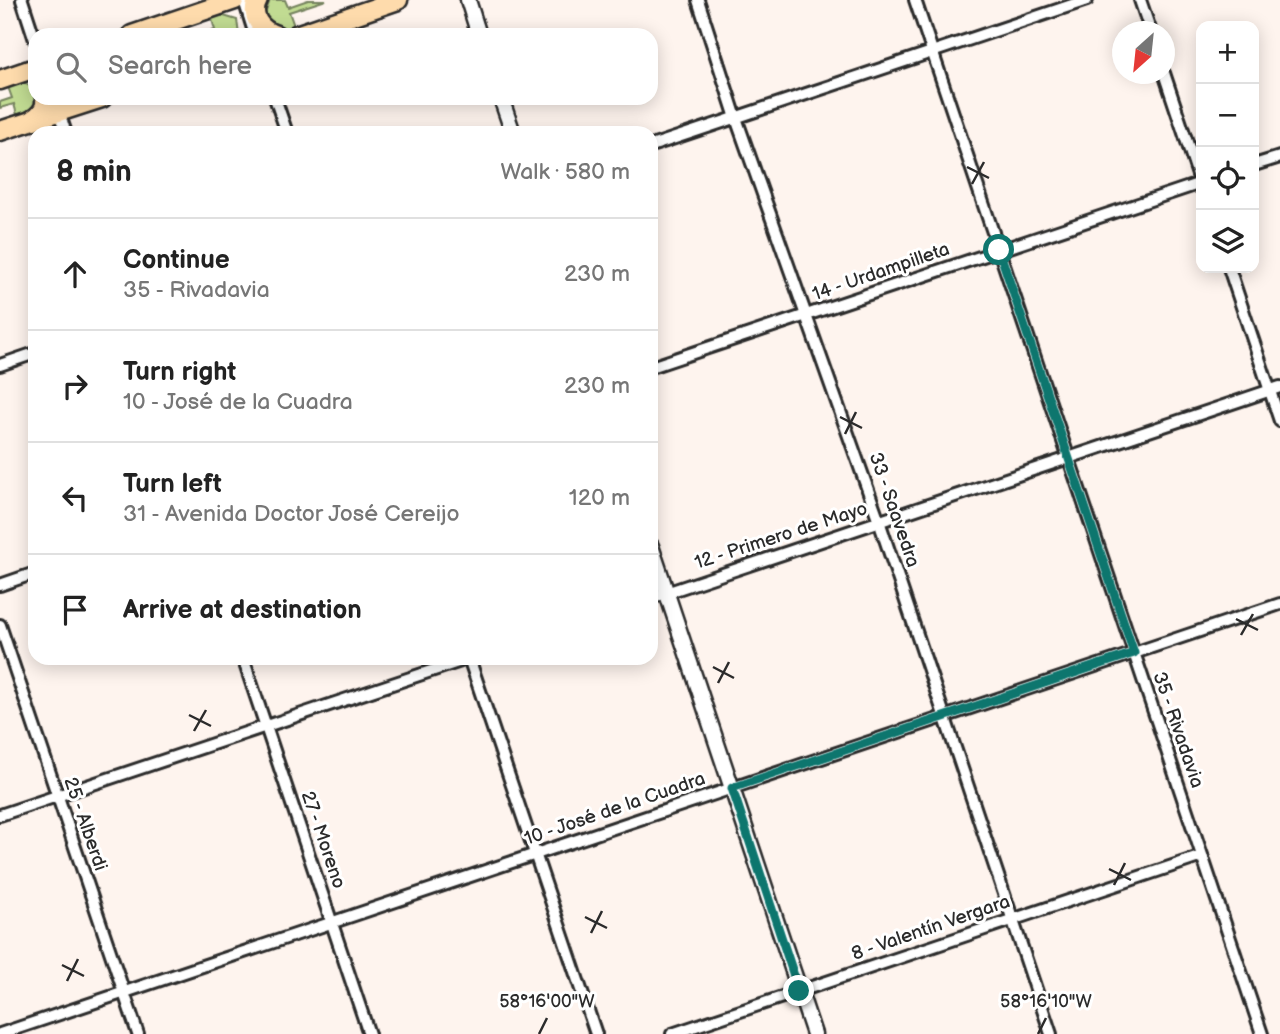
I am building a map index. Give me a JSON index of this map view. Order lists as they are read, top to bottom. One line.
{"streets":{"street":["14 - Urdampilleta","33 - Saavedra","12 - Primero de Mayo","35 - Rivadavia","10 - José de la Cuadra","25 - Alberdi","27 - Moreno","8 - Valentín Vergara"]},"crossings":[["14 - Urdampilleta","33 - Saavedra"],["14 - Urdampilleta","35 - Rivadavia"],["33 - Saavedra","12 - Primero de Mayo"],["33 - Saavedra","10 - José de la Cuadra"],["33 - Saavedra","8 - Valentín Vergara"],["12 - Primero de Mayo","35 - Rivadavia"],["35 - Rivadavia","10 - José de la Cuadra"],["35 - Rivadavia","8 - Valentín Vergara"],["10 - José de la Cuadra","25 - Alberdi"],["10 - José de la Cuadra","27 - Moreno"]],"north":"bottom left","page":{"map_buttons":["+","−"],"search":"Search here","heading":["8 min","Walk · 580 m"],"list":[["Continue","35 - Rivadavia","230 m"],["Turn right","10 - José de la Cuadra","230 m"],["Turn left","31 - Avenida Doctor José Cereijo","120 m"],"Arrive at destination"]},"coordinates":["58°16'00\"W","58°16'10\"W"]}
